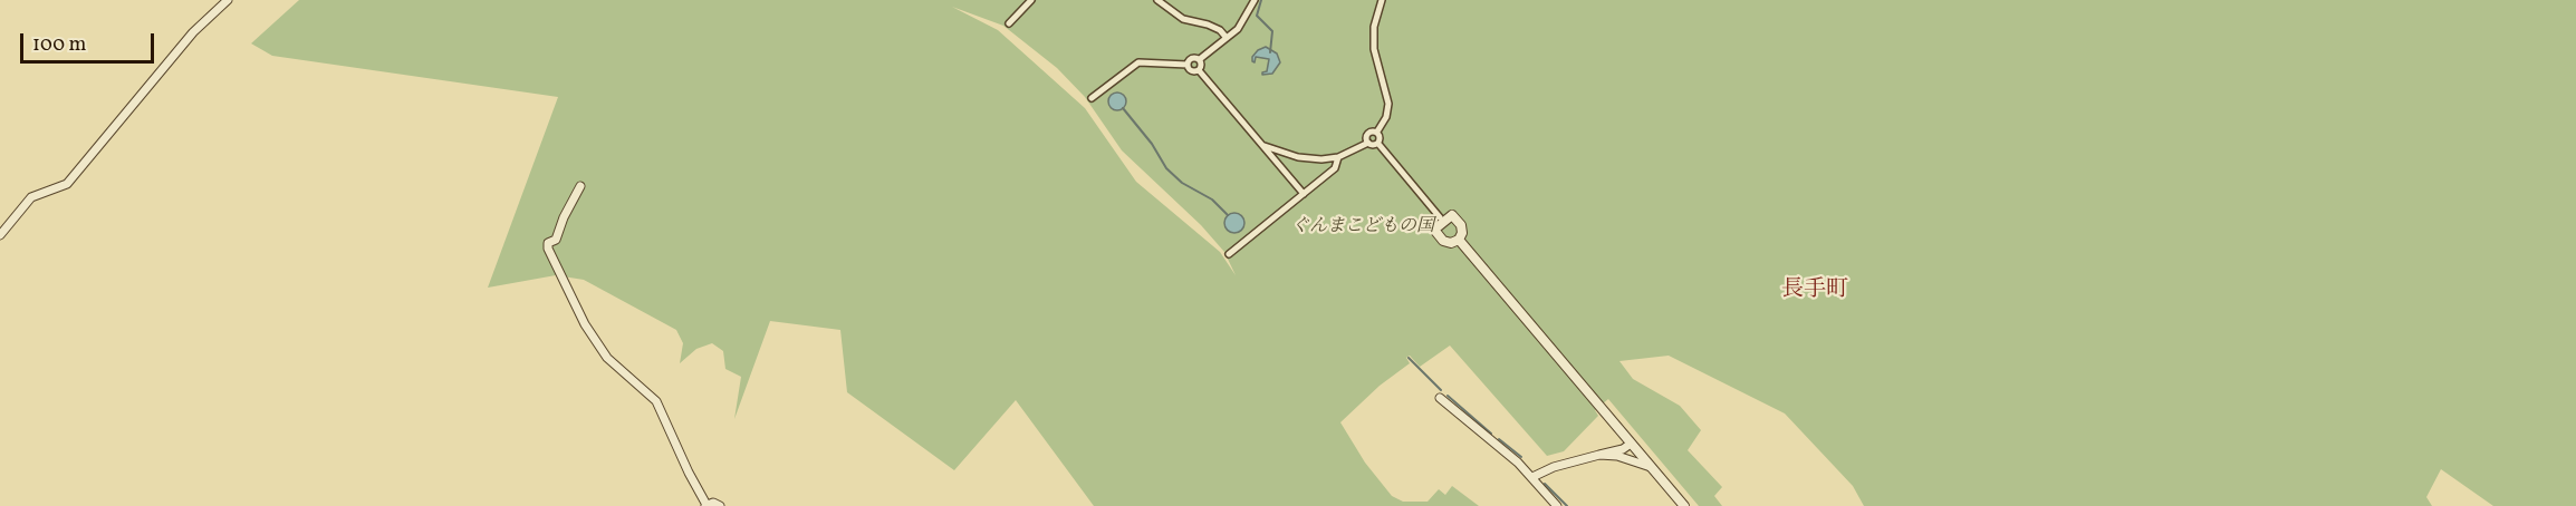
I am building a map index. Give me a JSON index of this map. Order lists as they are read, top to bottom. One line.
{"districts":["長手町"],"parks":["ぐんまこどもの国"],"scale_bar":"100 m"}
